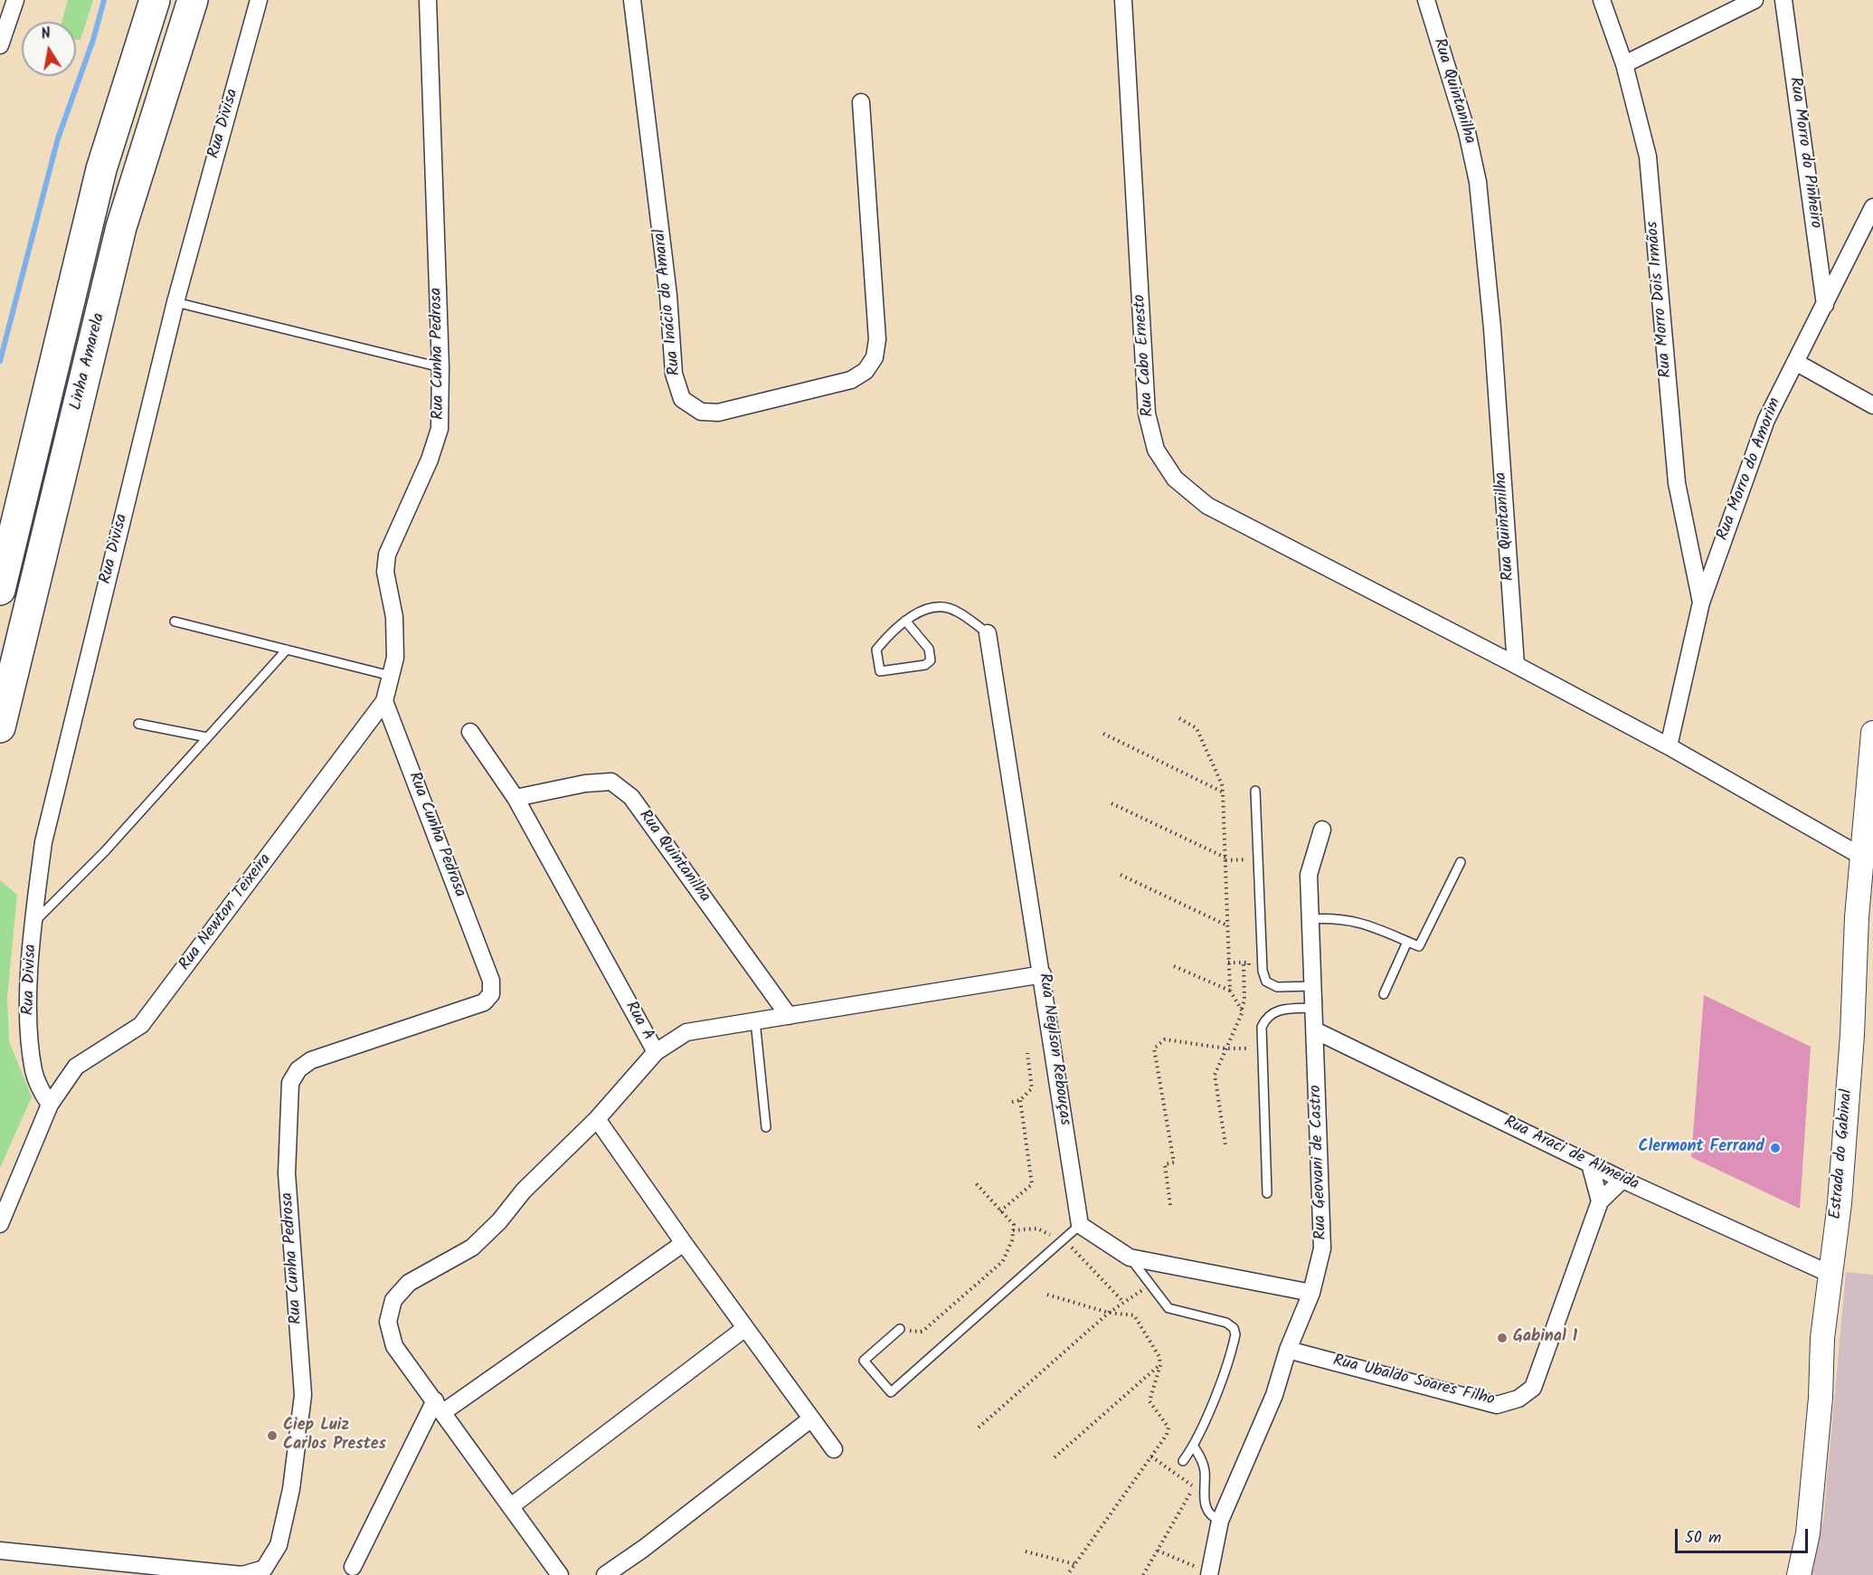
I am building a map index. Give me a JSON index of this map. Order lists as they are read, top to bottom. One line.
{"streets":{"highway":["Linha Amarela"],"main road":["Estrada do Gabinal"],"street":["Rua Quintanilha","Rua Divisa","Rua Morro do Pinheiro","Rua Morro Dois Irmãos","Rua Inácio do Amaral","Rua Cunha Pedrosa","Rua Cabo Ernesto","Rua Morro do Amorim","Rua Newton Teixeira","Rua A","Rua Neylson Rebouças","Rua Araci de Almeida","Rua Geovani de Castro","Rua Ubaldo Soares Filho"]},"crossings":[["Rua Quintanilha","Rua Cabo Ernesto"],["Rua Quintanilha","Rua A"],["Rua Divisa","Rua Newton Teixeira"],["Rua Morro do Pinheiro","Rua Morro do Amorim"],["Rua Morro Dois Irmãos","Rua Morro do Amorim"],["Rua Cunha Pedrosa","Rua Newton Teixeira"],["Rua A","Rua Neylson Rebouças"],["Rua Araci de Almeida","Estrada do Gabinal"],["Rua Araci de Almeida","Rua Geovani de Castro"],["Rua Araci de Almeida","Rua Ubaldo Soares Filho"],["Rua Geovani de Castro","Rua Ubaldo Soares Filho"]],"places":["Clermont Ferrand","Gabinal 1","Ciep Luiz Carlos Prestes"],"scale_bar":"50 m","north":"top"}
